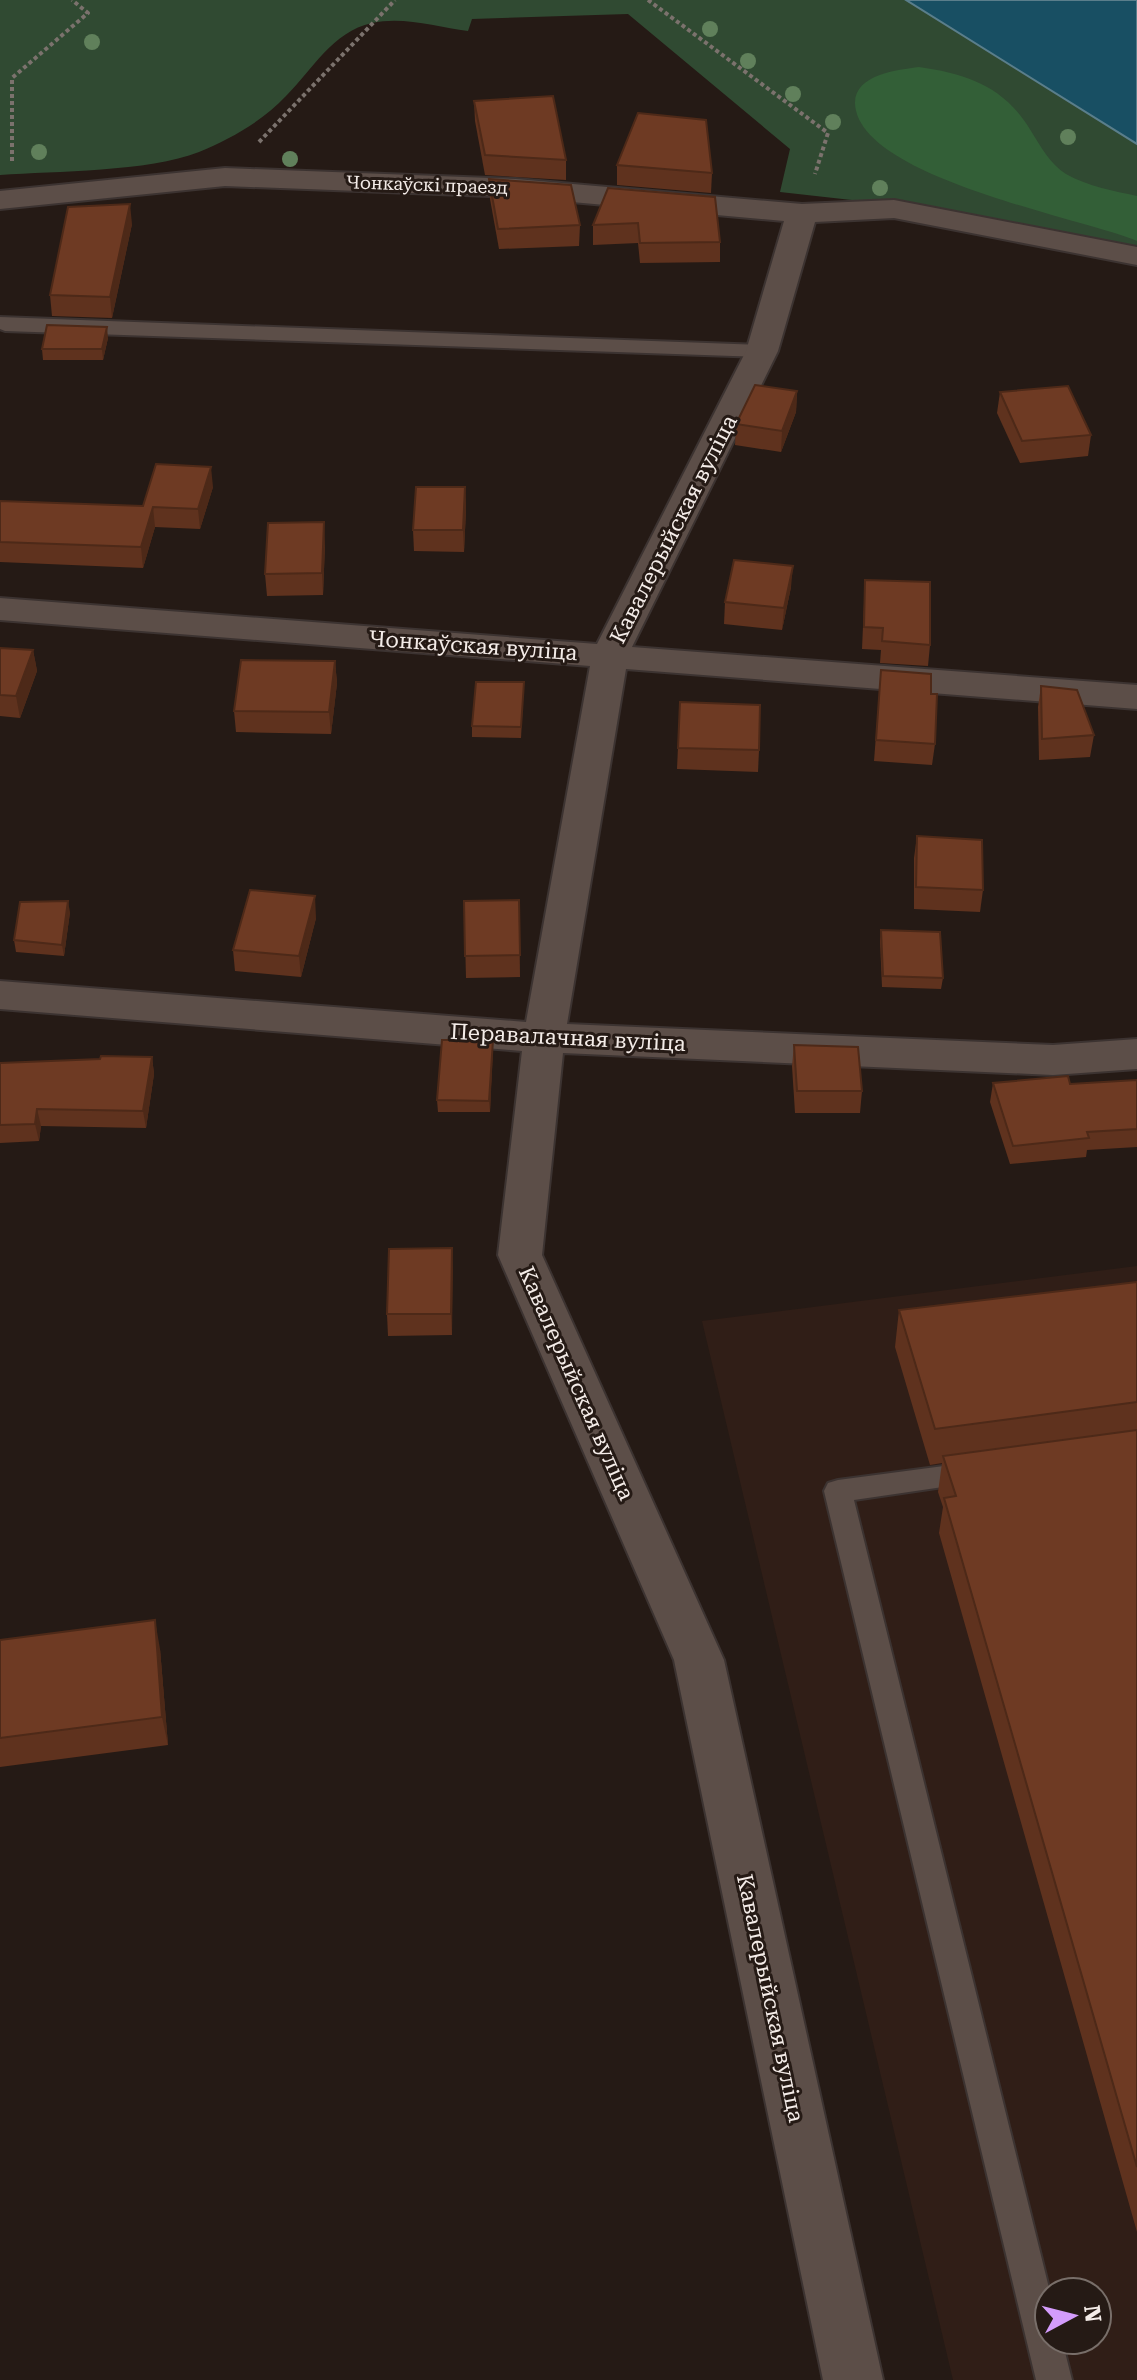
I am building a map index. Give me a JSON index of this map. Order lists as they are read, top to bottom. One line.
{"streets":{"street":["Чонкаўскі праезд","Кавалерыйская вуліца","Чонкаўская вуліца","Перавалачная вуліца"]},"crossings":[["Чонкаўскі праезд","Кавалерыйская вуліца"],["Кавалерыйская вуліца","Чонкаўская вуліца"],["Кавалерыйская вуліца","Перавалачная вуліца"]],"north":"right"}
